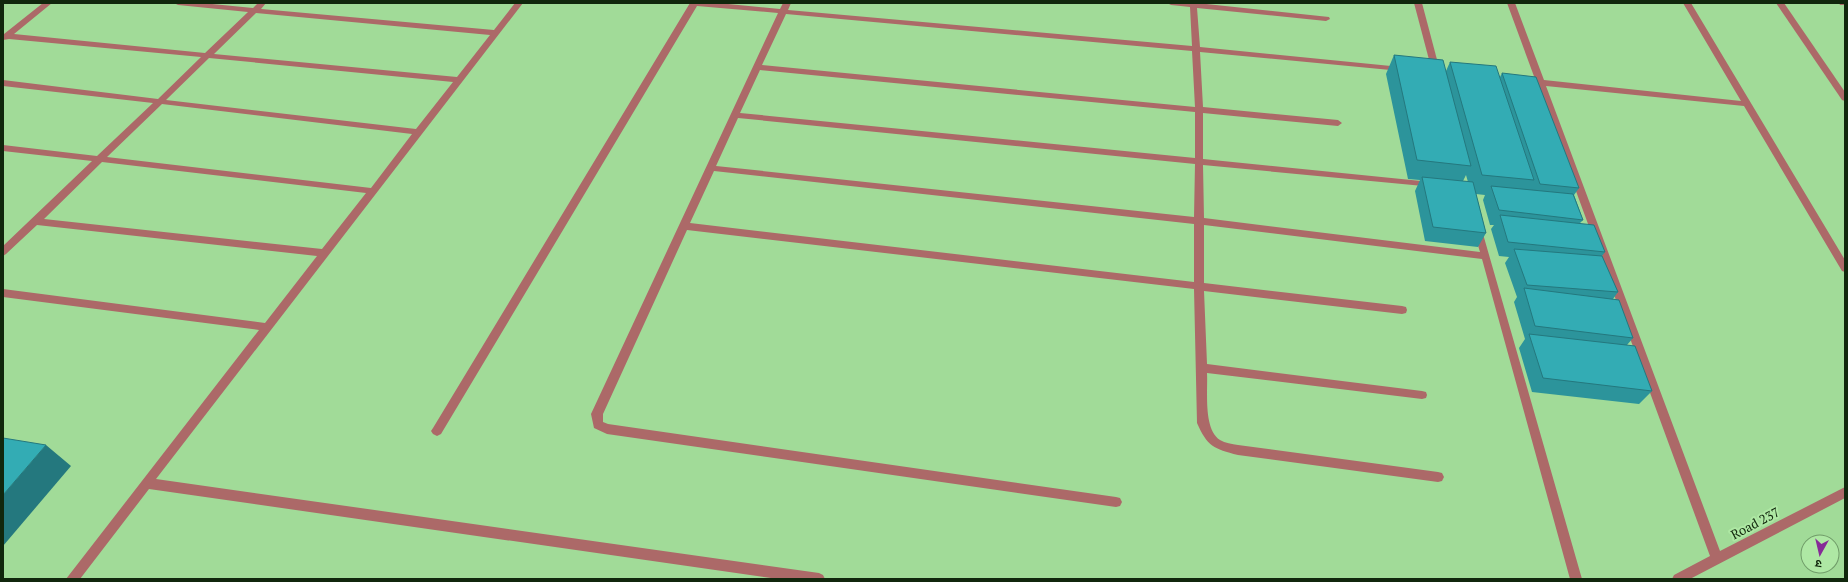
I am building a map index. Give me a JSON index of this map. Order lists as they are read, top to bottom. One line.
{"streets":{"street":["Road 237"]},"north":"bottom"}
